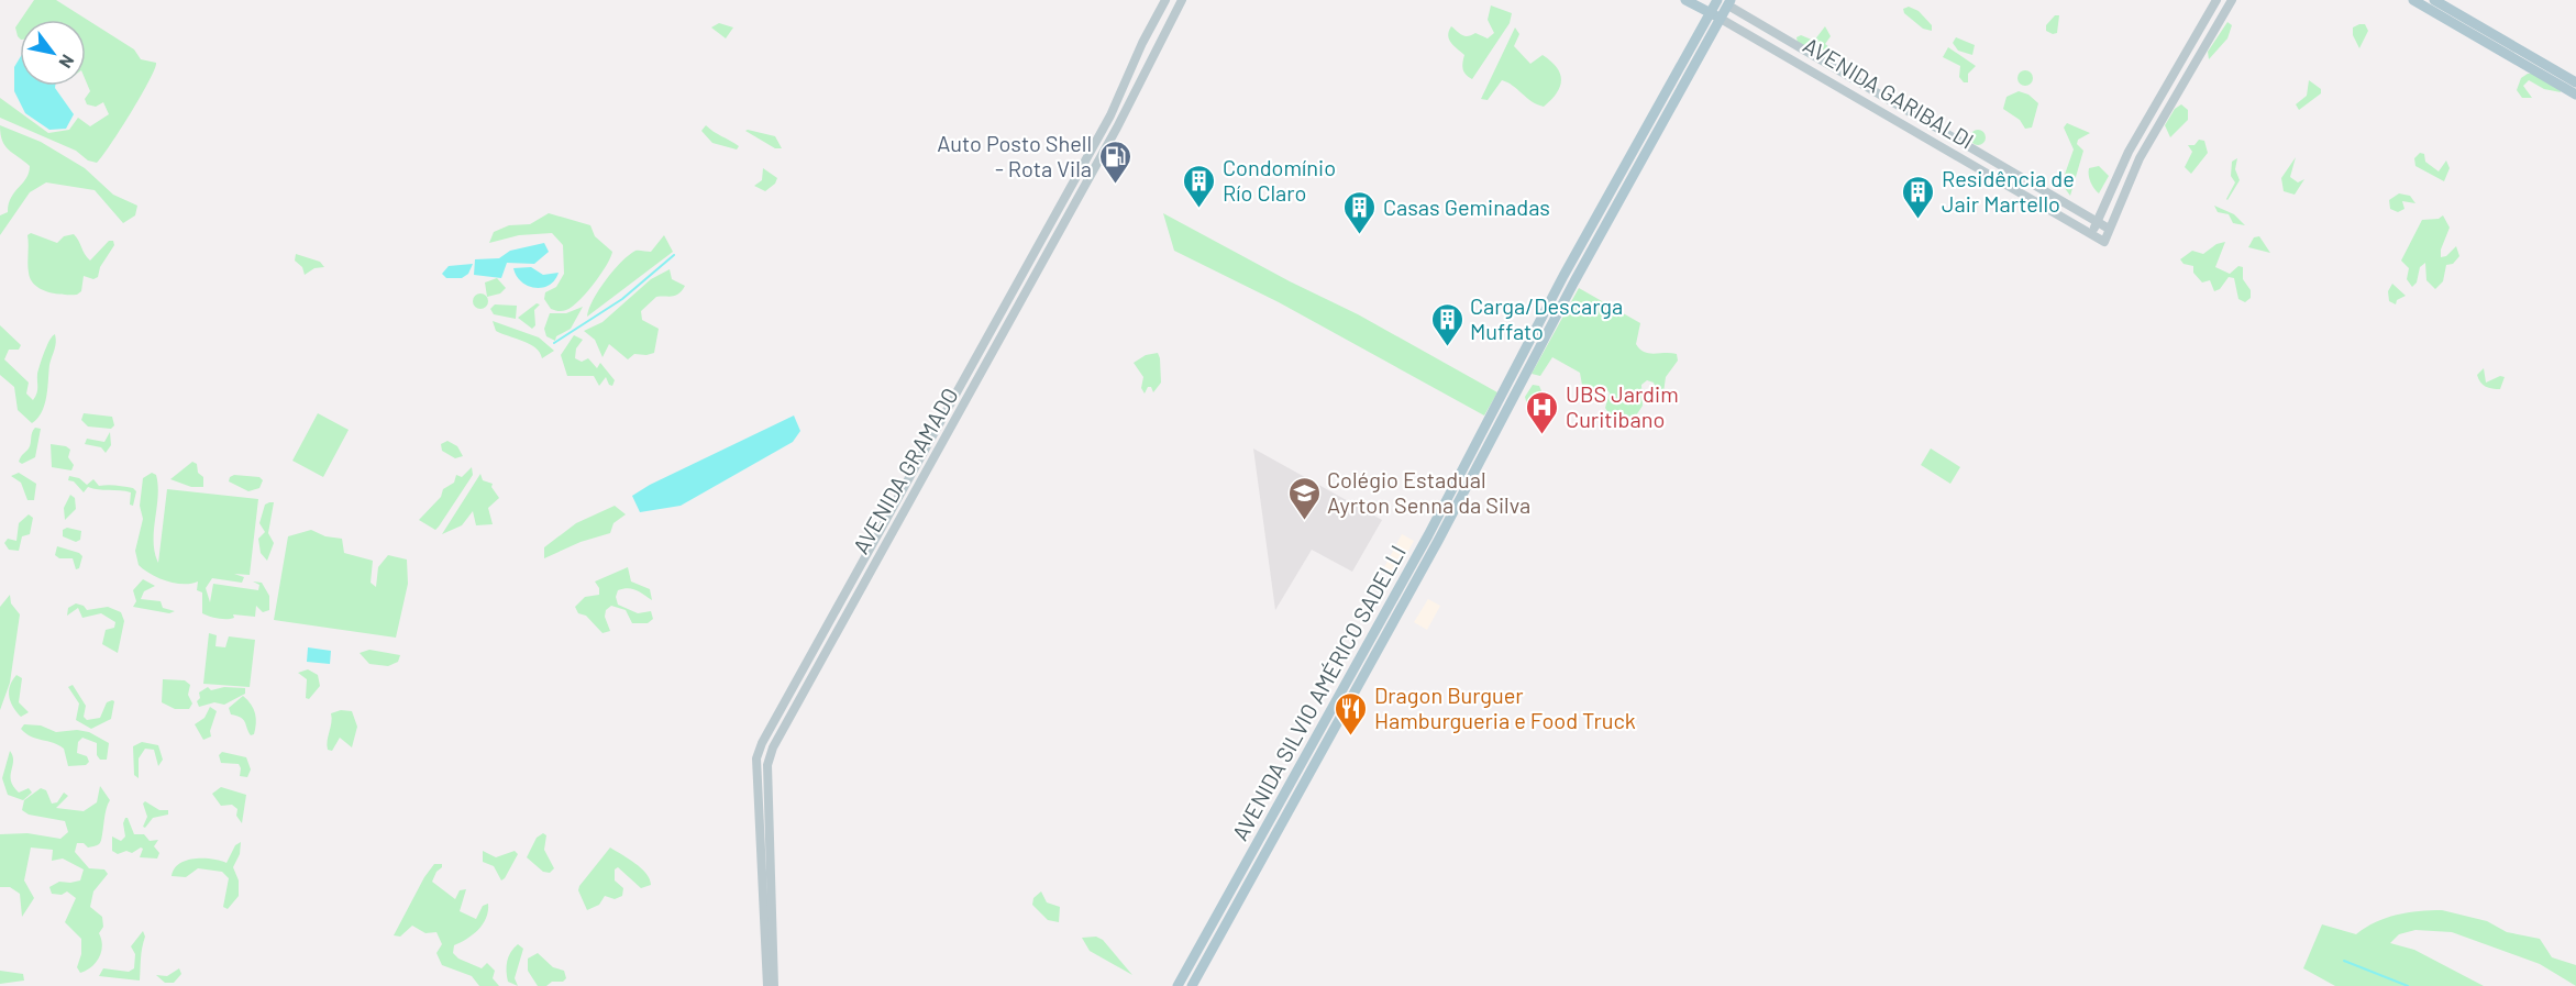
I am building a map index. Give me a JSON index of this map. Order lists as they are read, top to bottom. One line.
{"streets":{"main road":["AVENIDA GARIBALDI","AVENIDA SILVIO AMÉRICO SADELLI"],"street":["AVENIDA GRAMADO"]},"crossings":[["AVENIDA GARIBALDI","AVENIDA SILVIO AMÉRICO SADELLI"]],"places":{"fuel station":["Auto Posto Shell - Rota Vila"],"building":["Condomínio Río Claro","Residência de Jair Martello","Casas Geminadas","Carga/Descarga Muffato"],"hospital":["UBS Jardim Curitibano"],"school or university":["Colégio Estadual Ayrton Senna da Silva"],"restaurant":["Dragon Burguer Hamburgueria e Food Truck"]},"north":"bottom right"}
